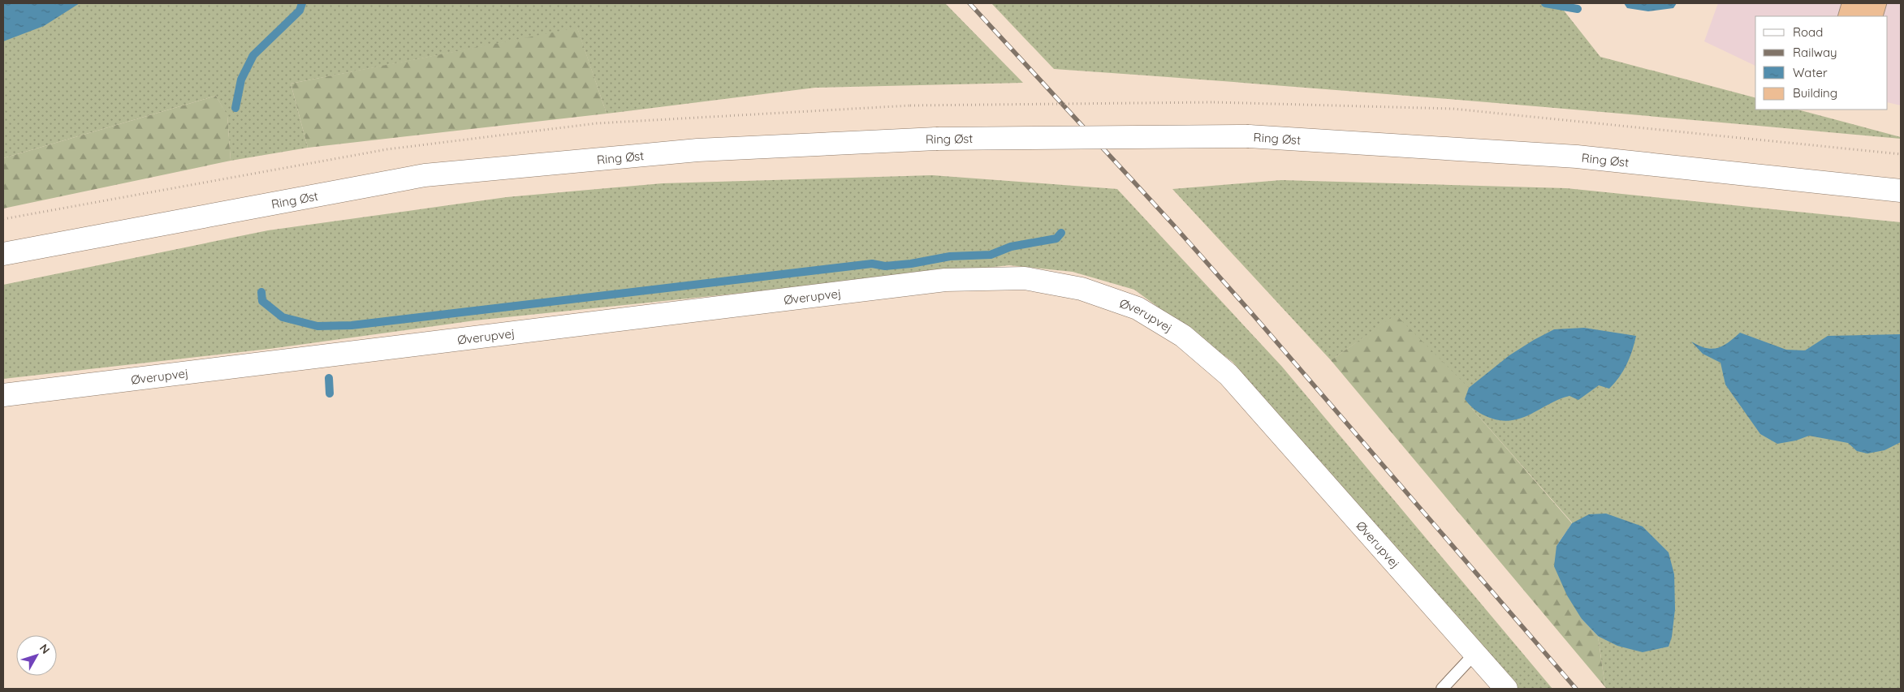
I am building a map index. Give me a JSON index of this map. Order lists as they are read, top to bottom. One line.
{"streets":{"main road":["Ring Øst","Øverupvej"]},"legend":["Road","Railway","Water","Building"],"north":"top right"}
